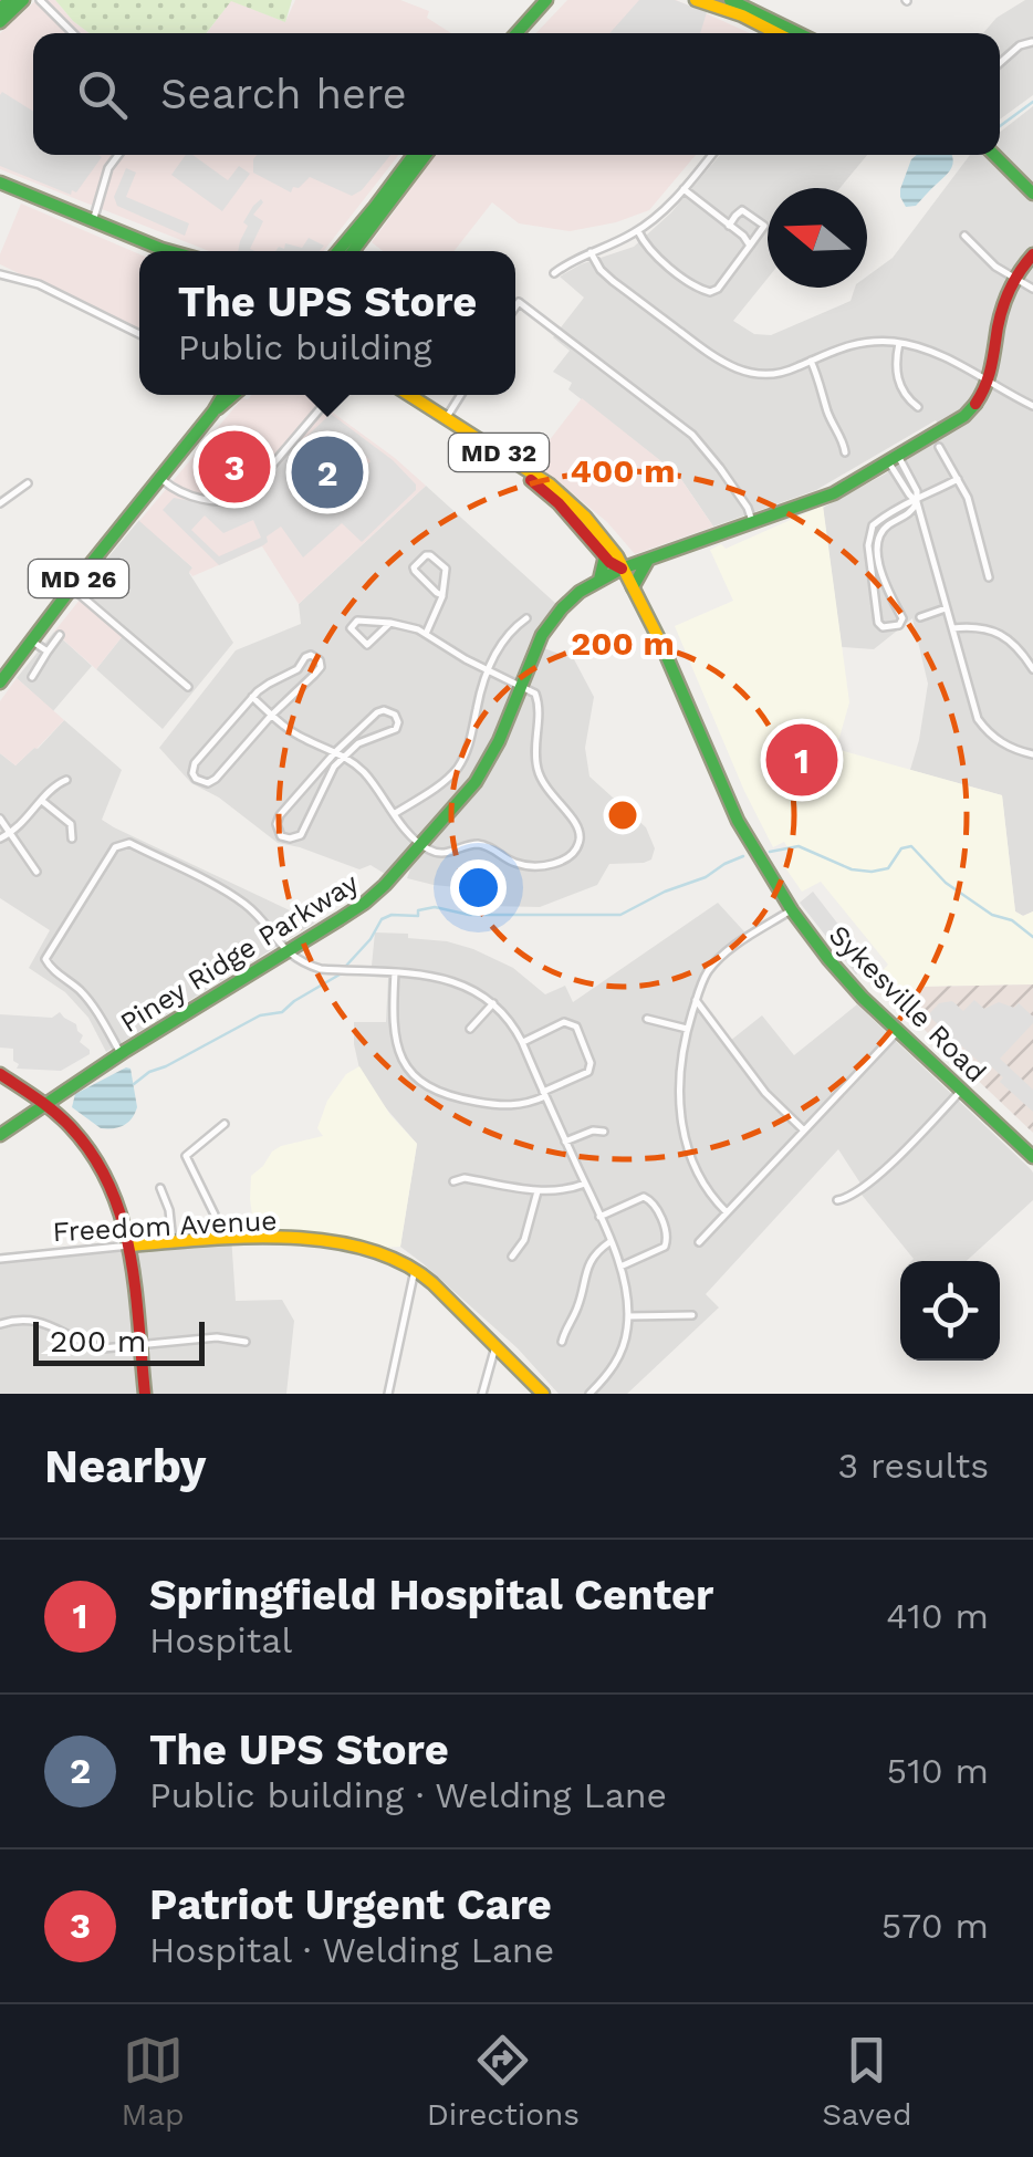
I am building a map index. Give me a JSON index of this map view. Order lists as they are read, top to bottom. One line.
{"streets":{"street":["MD 32","MD 26","Piney Ridge Parkway","Sykesville Road","Freedom Avenue"]},"crossings":[["Piney Ridge Parkway","Sykesville Road"]],"scale_bar":"200 m","north":"left","page":{"search":"Search here","popup":["The UPS Store","Public building"],"pins":["3","2","1"],"scale":"200 m","heading":["Nearby","3 results"],"list":[{"mark":"1","name":"Springfield Hospital Center","note":"Hospital","value":"410 m"},{"mark":"2","name":"The UPS Store","note":"Public building · Welding Lane","value":"510 m"},{"mark":"3","name":"Patriot Urgent Care","note":"Hospital · Welding Lane","value":"570 m"}],"nav":["Map","Directions","Saved"]},"rings":["400 m","200 m"]}
